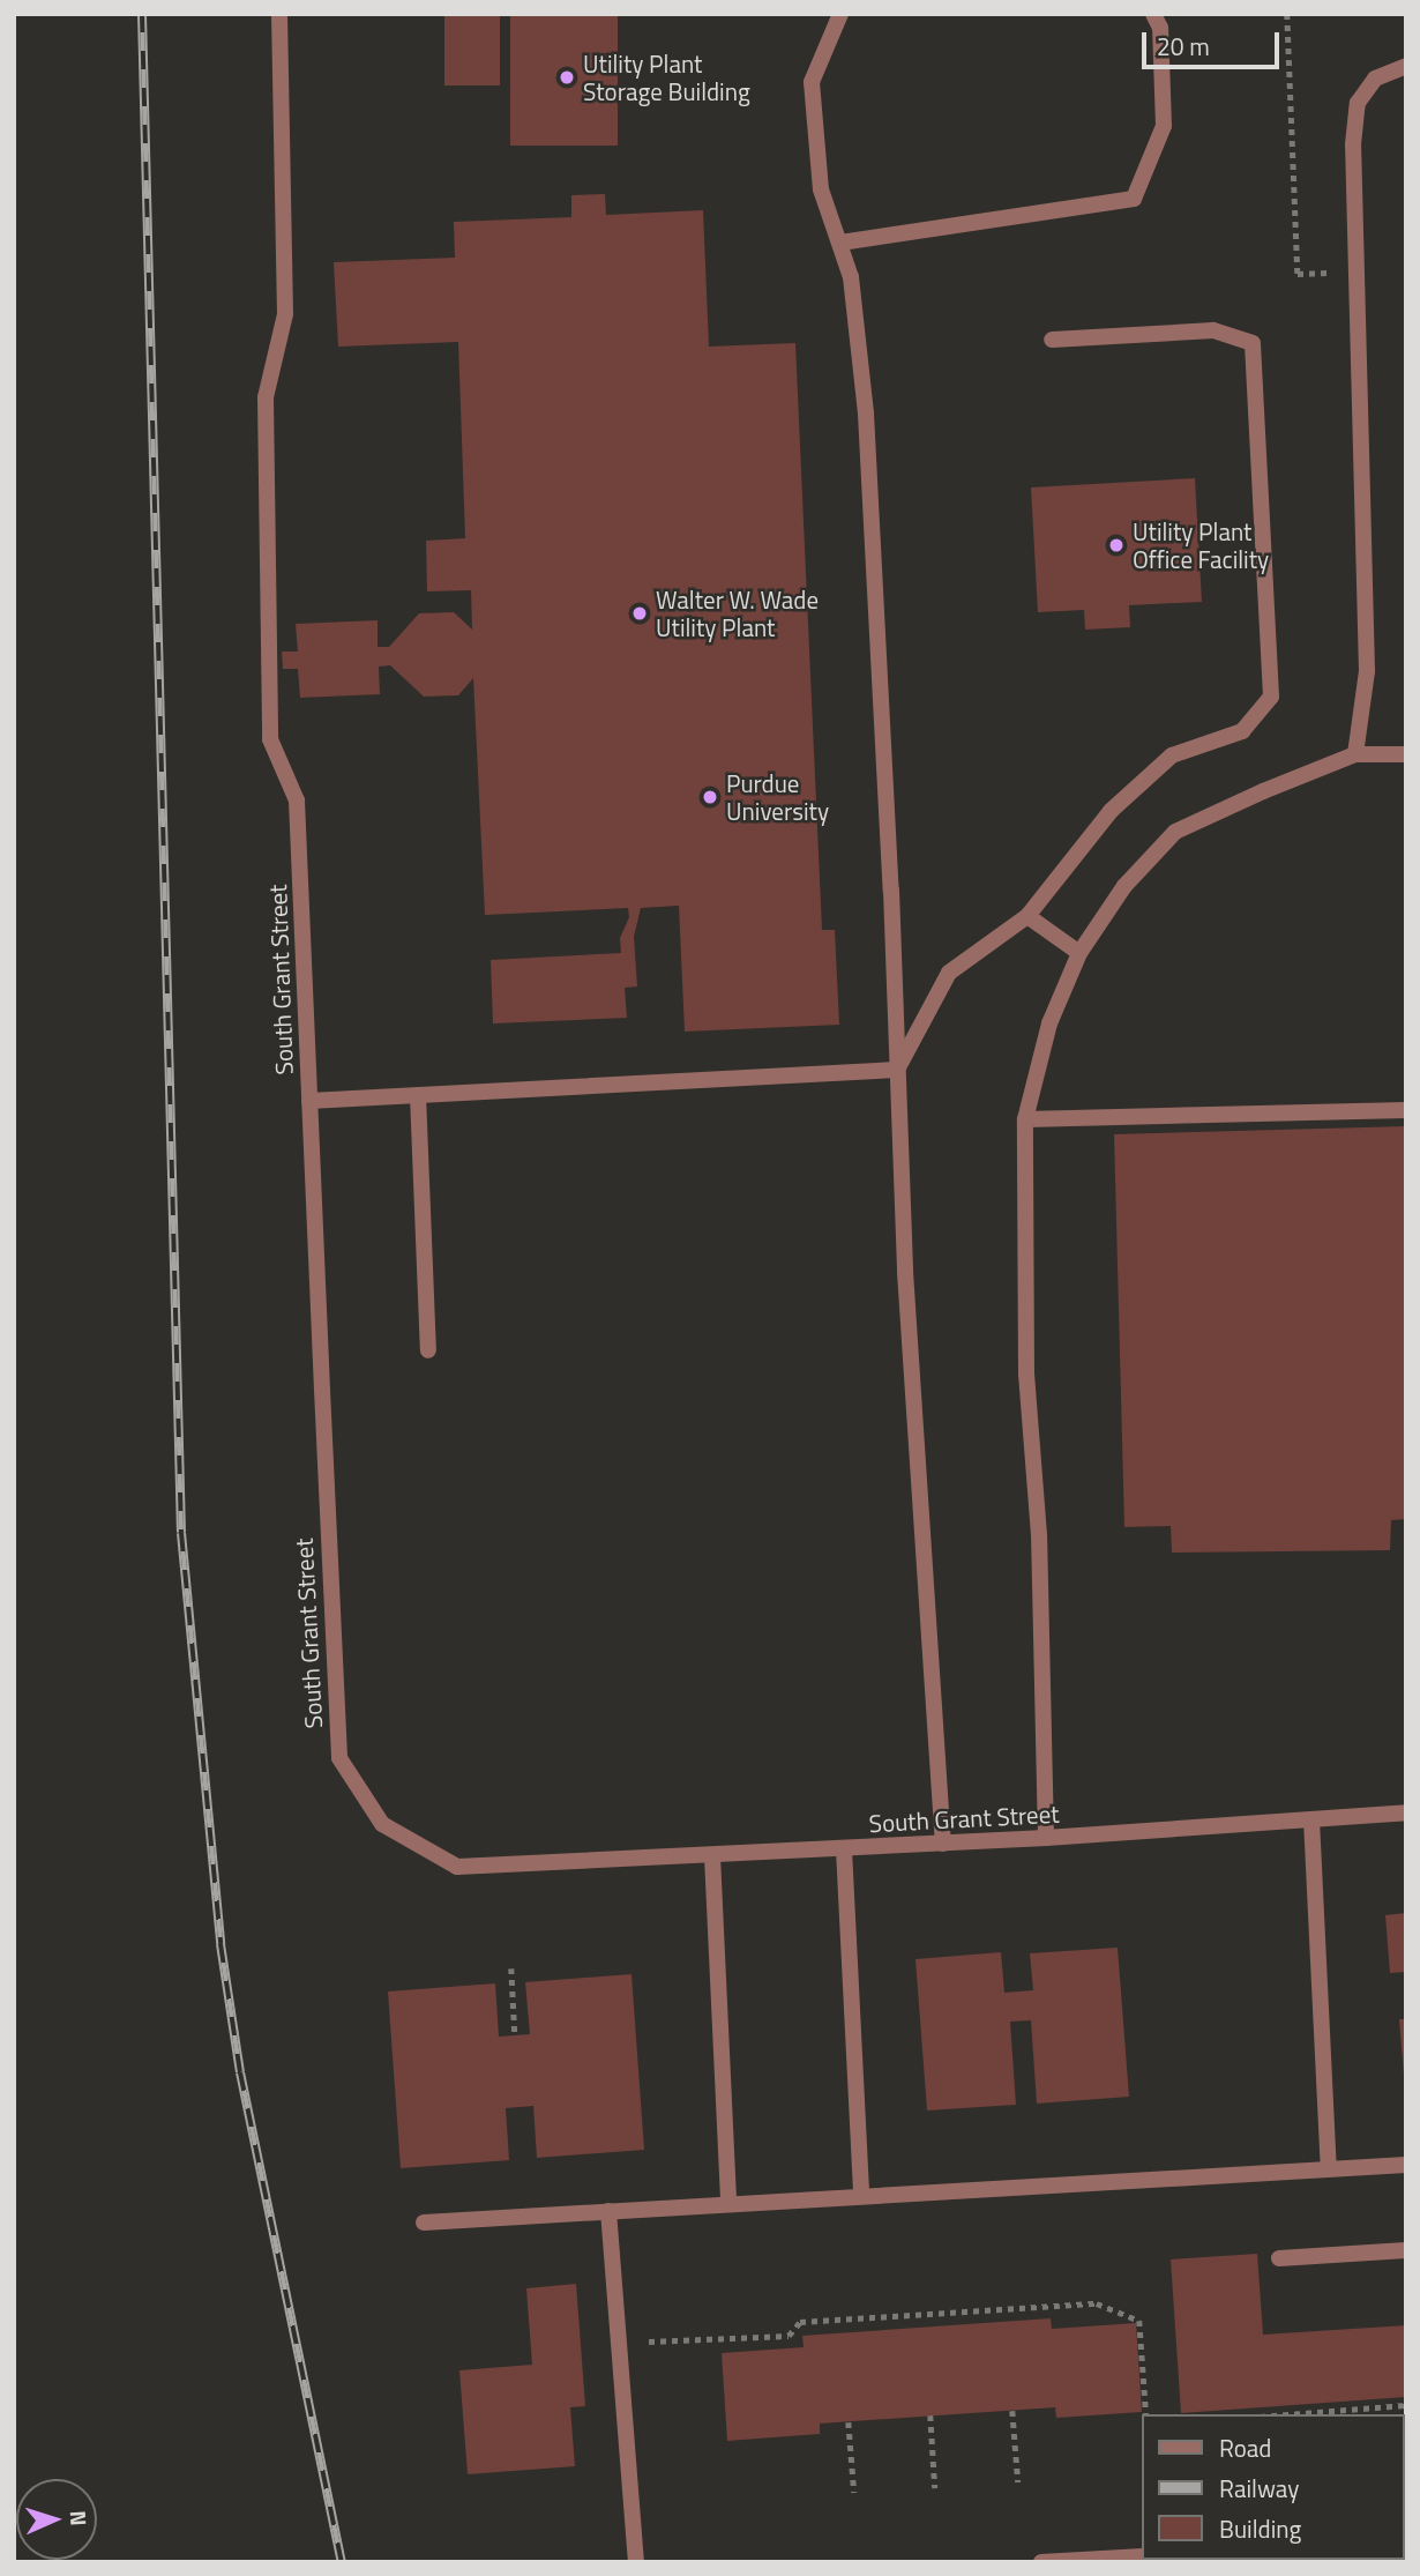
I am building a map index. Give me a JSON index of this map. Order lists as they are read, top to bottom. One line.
{"streets":{"street":["South Grant Street"]},"places":["Utility Plant Storage Building","Utility Plant Office Facility","Walter W. Wade Utility Plant","Purdue University"],"legend":["Road","Railway","Building"],"scale_bar":"20 m","north":"right"}
